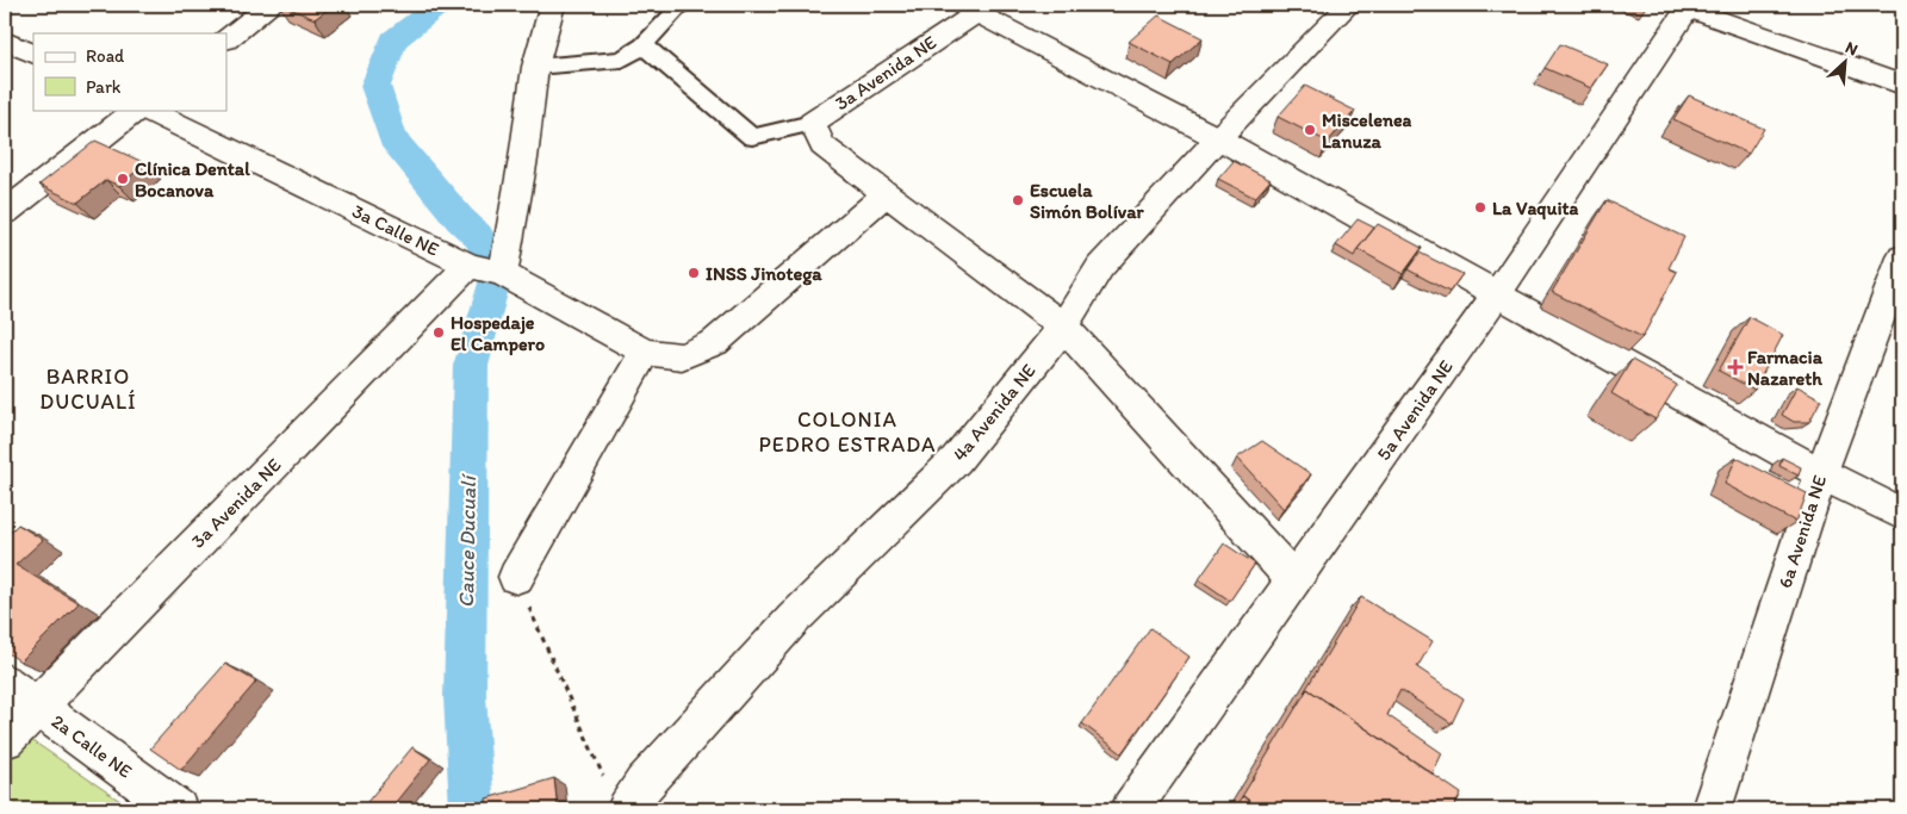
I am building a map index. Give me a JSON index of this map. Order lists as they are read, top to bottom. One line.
{"streets":{"street":["3a Avenida NE","3a Calle NE","5a Avenida NE","4a Avenida NE","6a Avenida NE","2a Calle NE"]},"crossings":[["3a Avenida NE","3a Calle NE"],["3a Avenida NE","2a Calle NE"]],"districts":["BARRIO DUCUALÍ","COLONIA PEDRO ESTRADA"],"water":["Cauce Ducualí"],"places":{"other":["Miscelenea Lanuza","Clínica Dental Bocanova","Escuela Simón Bolívar","La Vaquita","INSS Jinotega","Hospedaje El Campero"],"health":["Farmacia Nazareth"]},"legend":["Road","Park"],"north":"top right"}
